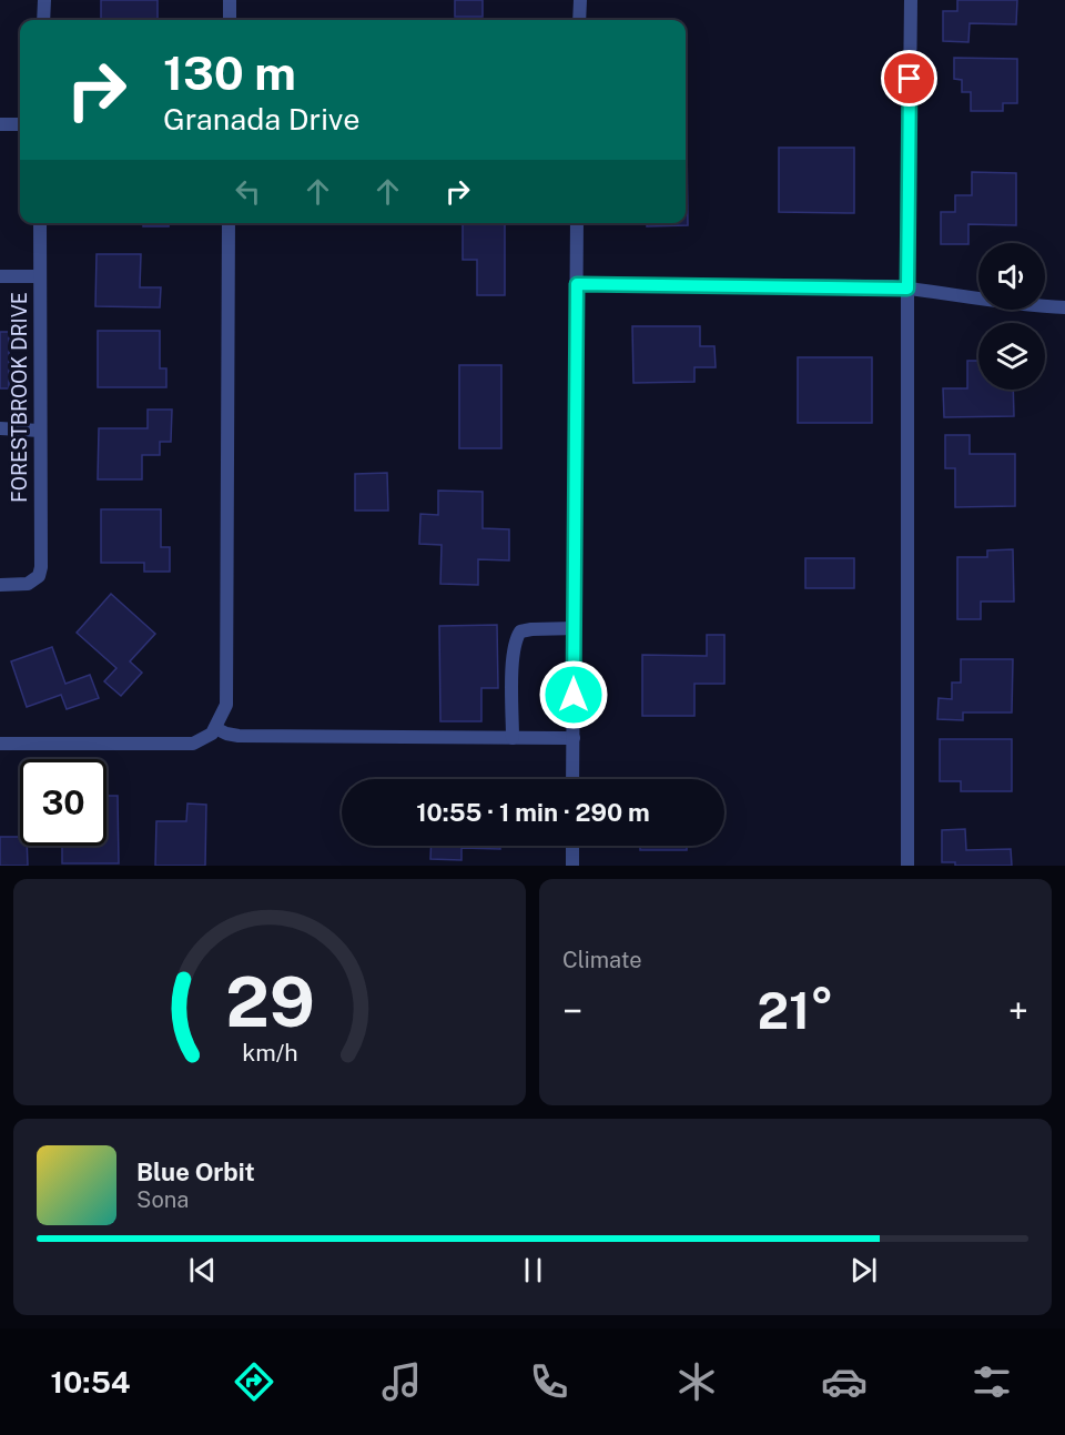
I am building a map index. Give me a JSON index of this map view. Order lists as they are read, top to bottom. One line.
{"streets":{"street":["FORESTBROOK DRIVE"]},"page":{"turn":["130 m","Granada Drive"],"limit":"30","trip":"10:55 · 1 min · 290 m","tile":"Climate","heat":["−","21°","+"],"song":["Blue Orbit","Sona"],"tabs":"10:54","gauge":["29","km/h"]}}
